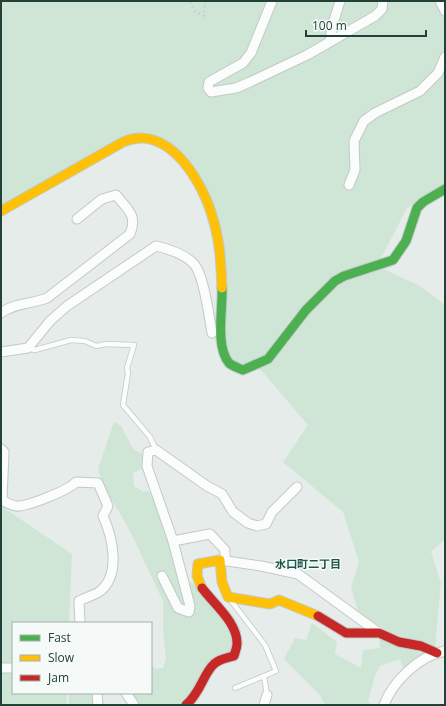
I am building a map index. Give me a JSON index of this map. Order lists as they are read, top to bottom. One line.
{"districts":["水口町二丁目"],"legend":["Fast","Slow","Jam"],"scale_bar":"100 m"}
